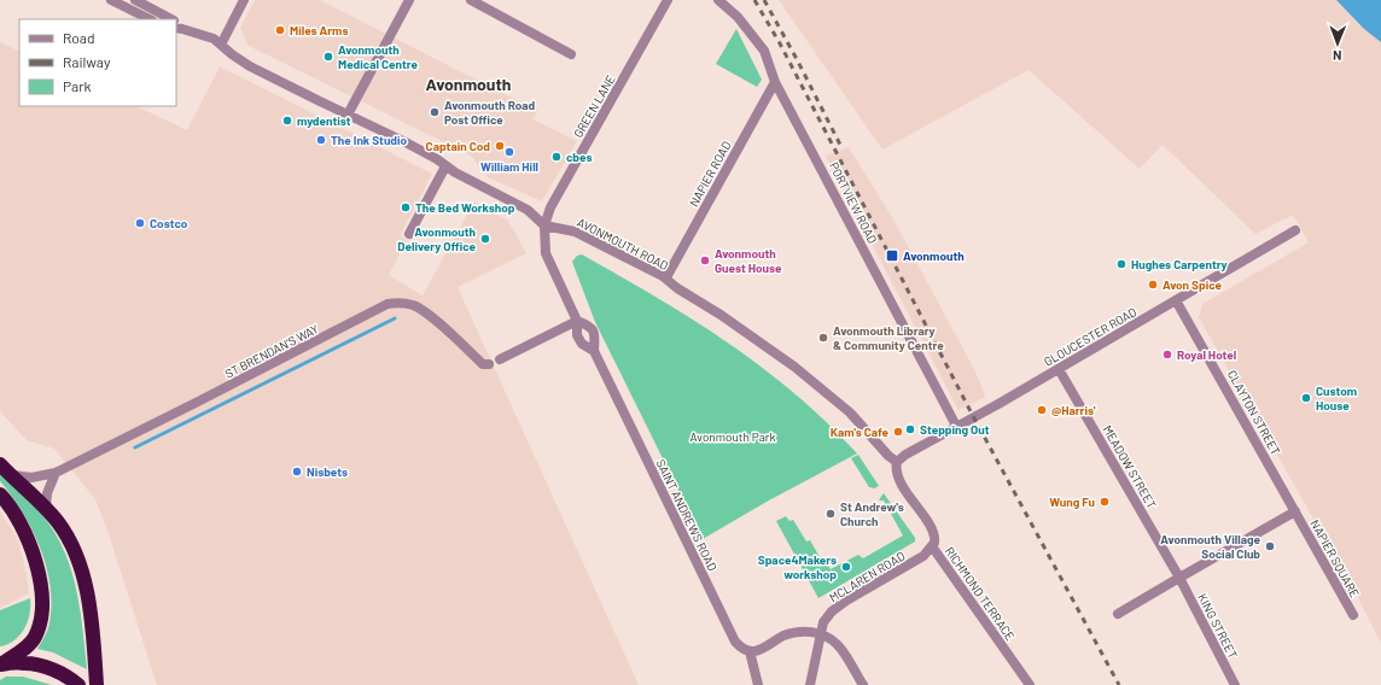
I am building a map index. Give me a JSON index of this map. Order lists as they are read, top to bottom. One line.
{"streets":{"street":["GREEN LANE","NAPIER ROAD","PORTVIEW ROAD","AVONMOUTH ROAD","GLOUCESTER ROAD","ST BRENDAN'S WAY","CLAYTON STREET","MEADOW STREET","SAINT ANDREWS ROAD","NAPIER SQUARE","MCLAREN ROAD","RICHMOND TERRACE","KING STREET"]},"crossings":[["GREEN LANE","AVONMOUTH ROAD"],["GREEN LANE","SAINT ANDREWS ROAD"],["NAPIER ROAD","PORTVIEW ROAD"],["NAPIER ROAD","AVONMOUTH ROAD"],["PORTVIEW ROAD","GLOUCESTER ROAD"],["AVONMOUTH ROAD","GLOUCESTER ROAD"],["AVONMOUTH ROAD","SAINT ANDREWS ROAD"],["AVONMOUTH ROAD","RICHMOND TERRACE"],["GLOUCESTER ROAD","CLAYTON STREET"],["GLOUCESTER ROAD","MEADOW STREET"],["GLOUCESTER ROAD","RICHMOND TERRACE"],["CLAYTON STREET","NAPIER SQUARE"],["MEADOW STREET","KING STREET"],["MCLAREN ROAD","RICHMOND TERRACE"]],"districts":["Avonmouth"],"parks":["Avonmouth Park"],"places":{"other":["Miles Arms","Avonmouth Medical Centre","Avonmouth Road Post Office","mydentist","The Ink Studio","Captain Cod","William Hill","cbes","The Bed Workshop","Costco","Avonmouth Delivery Office","Avonmouth Guest House","Hughes Carpentry","Avon Spice","Avonmouth Library & Community Centre","Royal Hotel","Custom House","@Harris'","Stepping Out","Kam's Cafe","Nisbets","Wung Fu","St Andrew's Church","Avonmouth Village Social Club","Space4Makers workshop"],"transit":["Avonmouth"]},"legend":["Road","Railway","Park"],"north":"bottom"}
